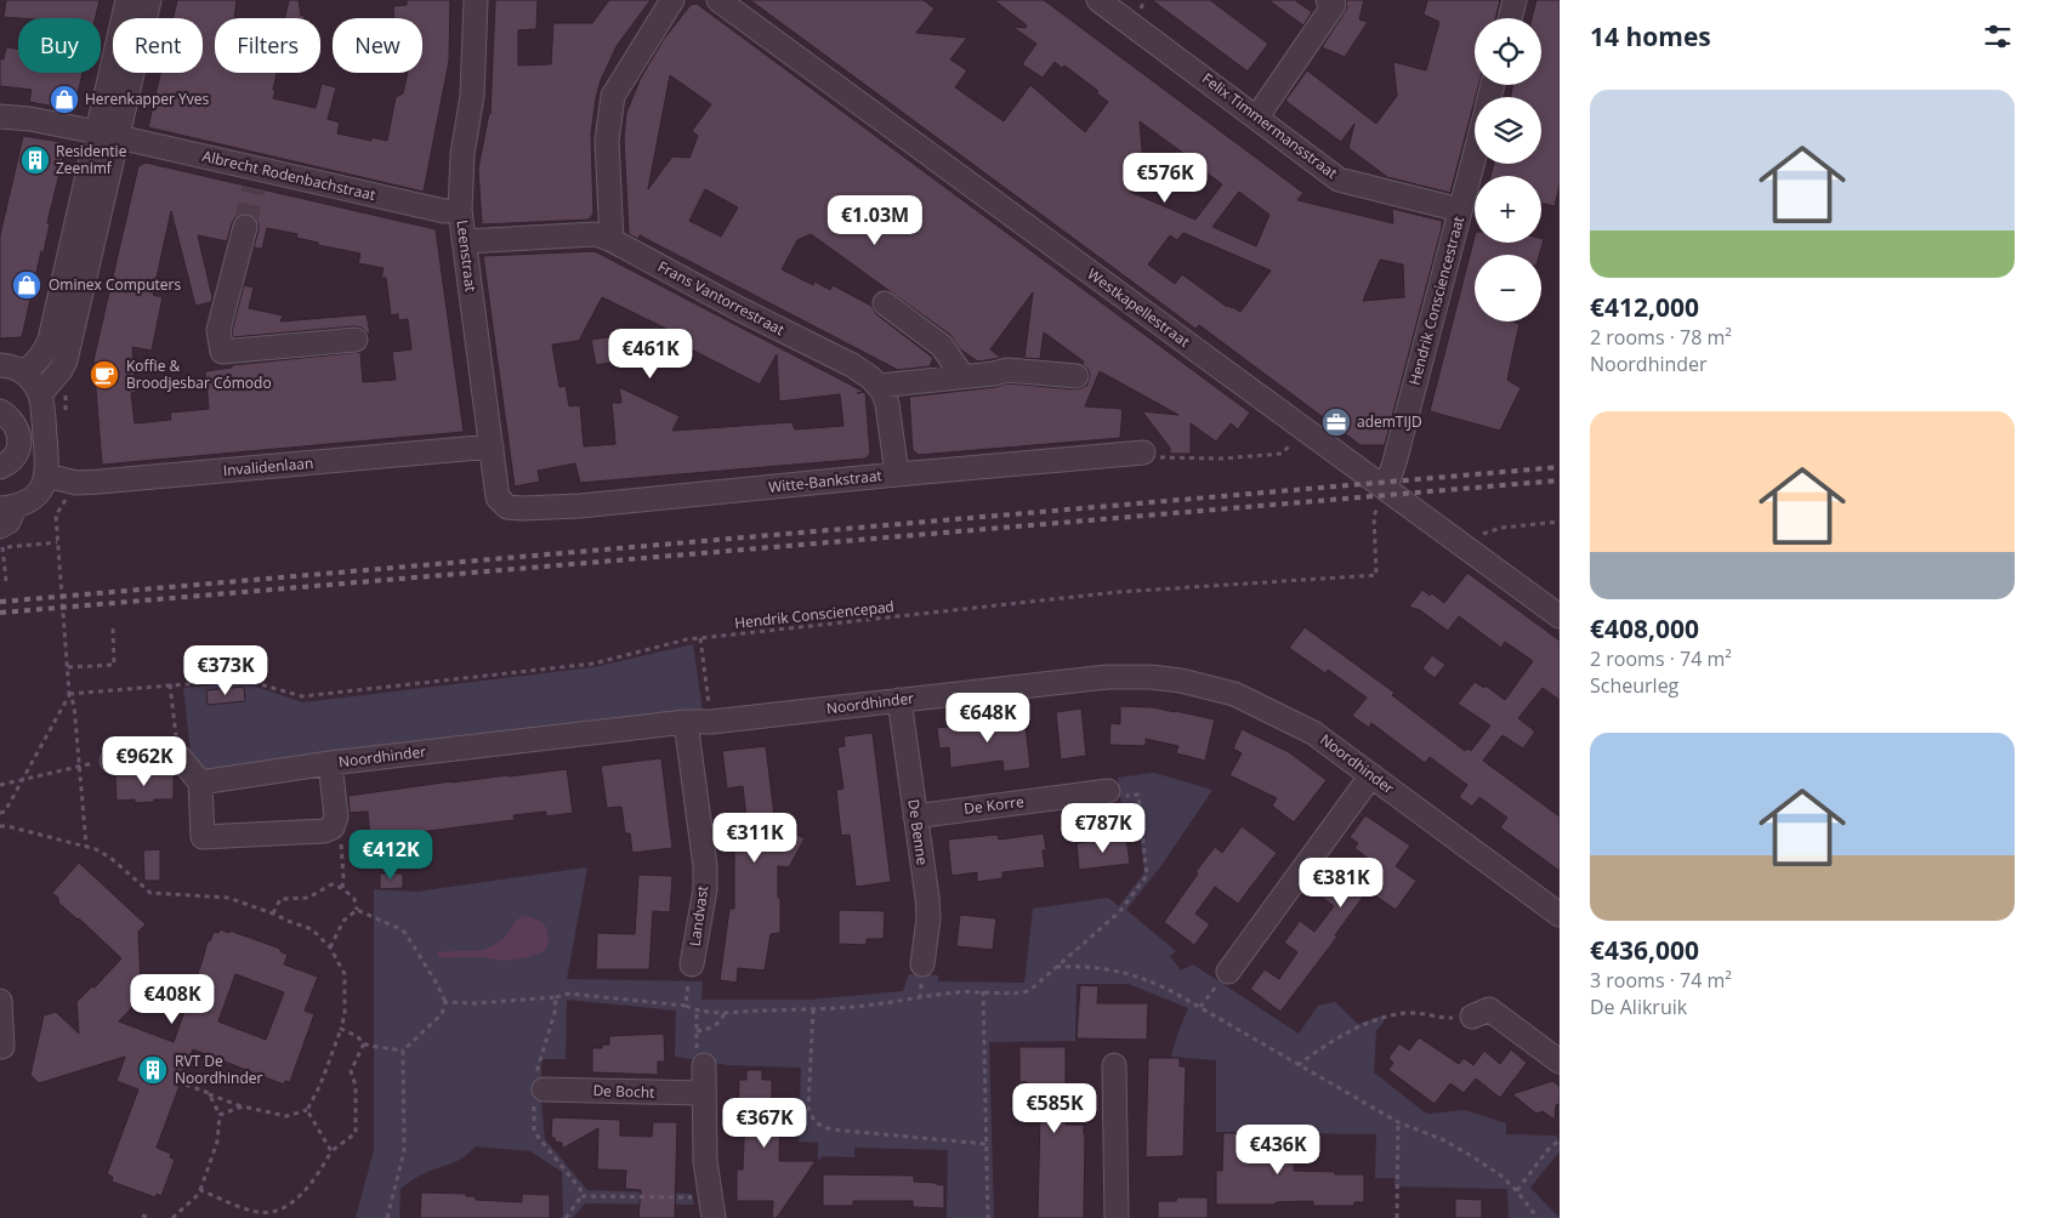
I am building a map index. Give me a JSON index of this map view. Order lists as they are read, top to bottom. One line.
{"streets":{"street":["Felix Timmermansstraat","Albrecht Rodenbachstraat","Leenstraat","Frans Vantorrestraat","Hendrik Consciencestraat","Westkapellestraat","Invalidenlaan","Witte-Bankstraat","Noordhinder","De Korre","De Benne","Landvast","De Bocht"],"path":["Hendrik Consciencepad"]},"crossings":[["Felix Timmermansstraat","Hendrik Consciencestraat"],["Albrecht Rodenbachstraat","Leenstraat"],["Leenstraat","Frans Vantorrestraat"],["Leenstraat","Invalidenlaan"],["Leenstraat","Witte-Bankstraat"],["Hendrik Consciencestraat","Westkapellestraat"],["Hendrik Consciencestraat","Hendrik Consciencepad"],["Westkapellestraat","Hendrik Consciencepad"],["Noordhinder","De Benne"],["Noordhinder","Landvast"],["De Korre","De Benne"]],"places":{"shop":["Herenkapper Yves","Ominex Computers"],"building":["Residentie Zeenimf","RVT De Noordhinder"],"cafe":["Koffie & Broodjesbar Cómodo"],"office":["ademTIJD"]},"page":{"heading":"14 homes","map_buttons":["+","−"],"chip":["Buy","Rent","Filters","New"],"list":[{"name":"€412,000","note":"2 rooms · 78 m² · Noordhinder"},{"name":"€408,000","note":"2 rooms · 74 m² · Scheurleg"},{"name":"€436,000","note":"3 rooms · 74 m² · De Alikruik"}],"price":["€576K","€1.03M","€461K","€373K","€648K","€962K","€787K","€311K","€412K","€381K","€408K","€585K","€367K","€436K"]}}
